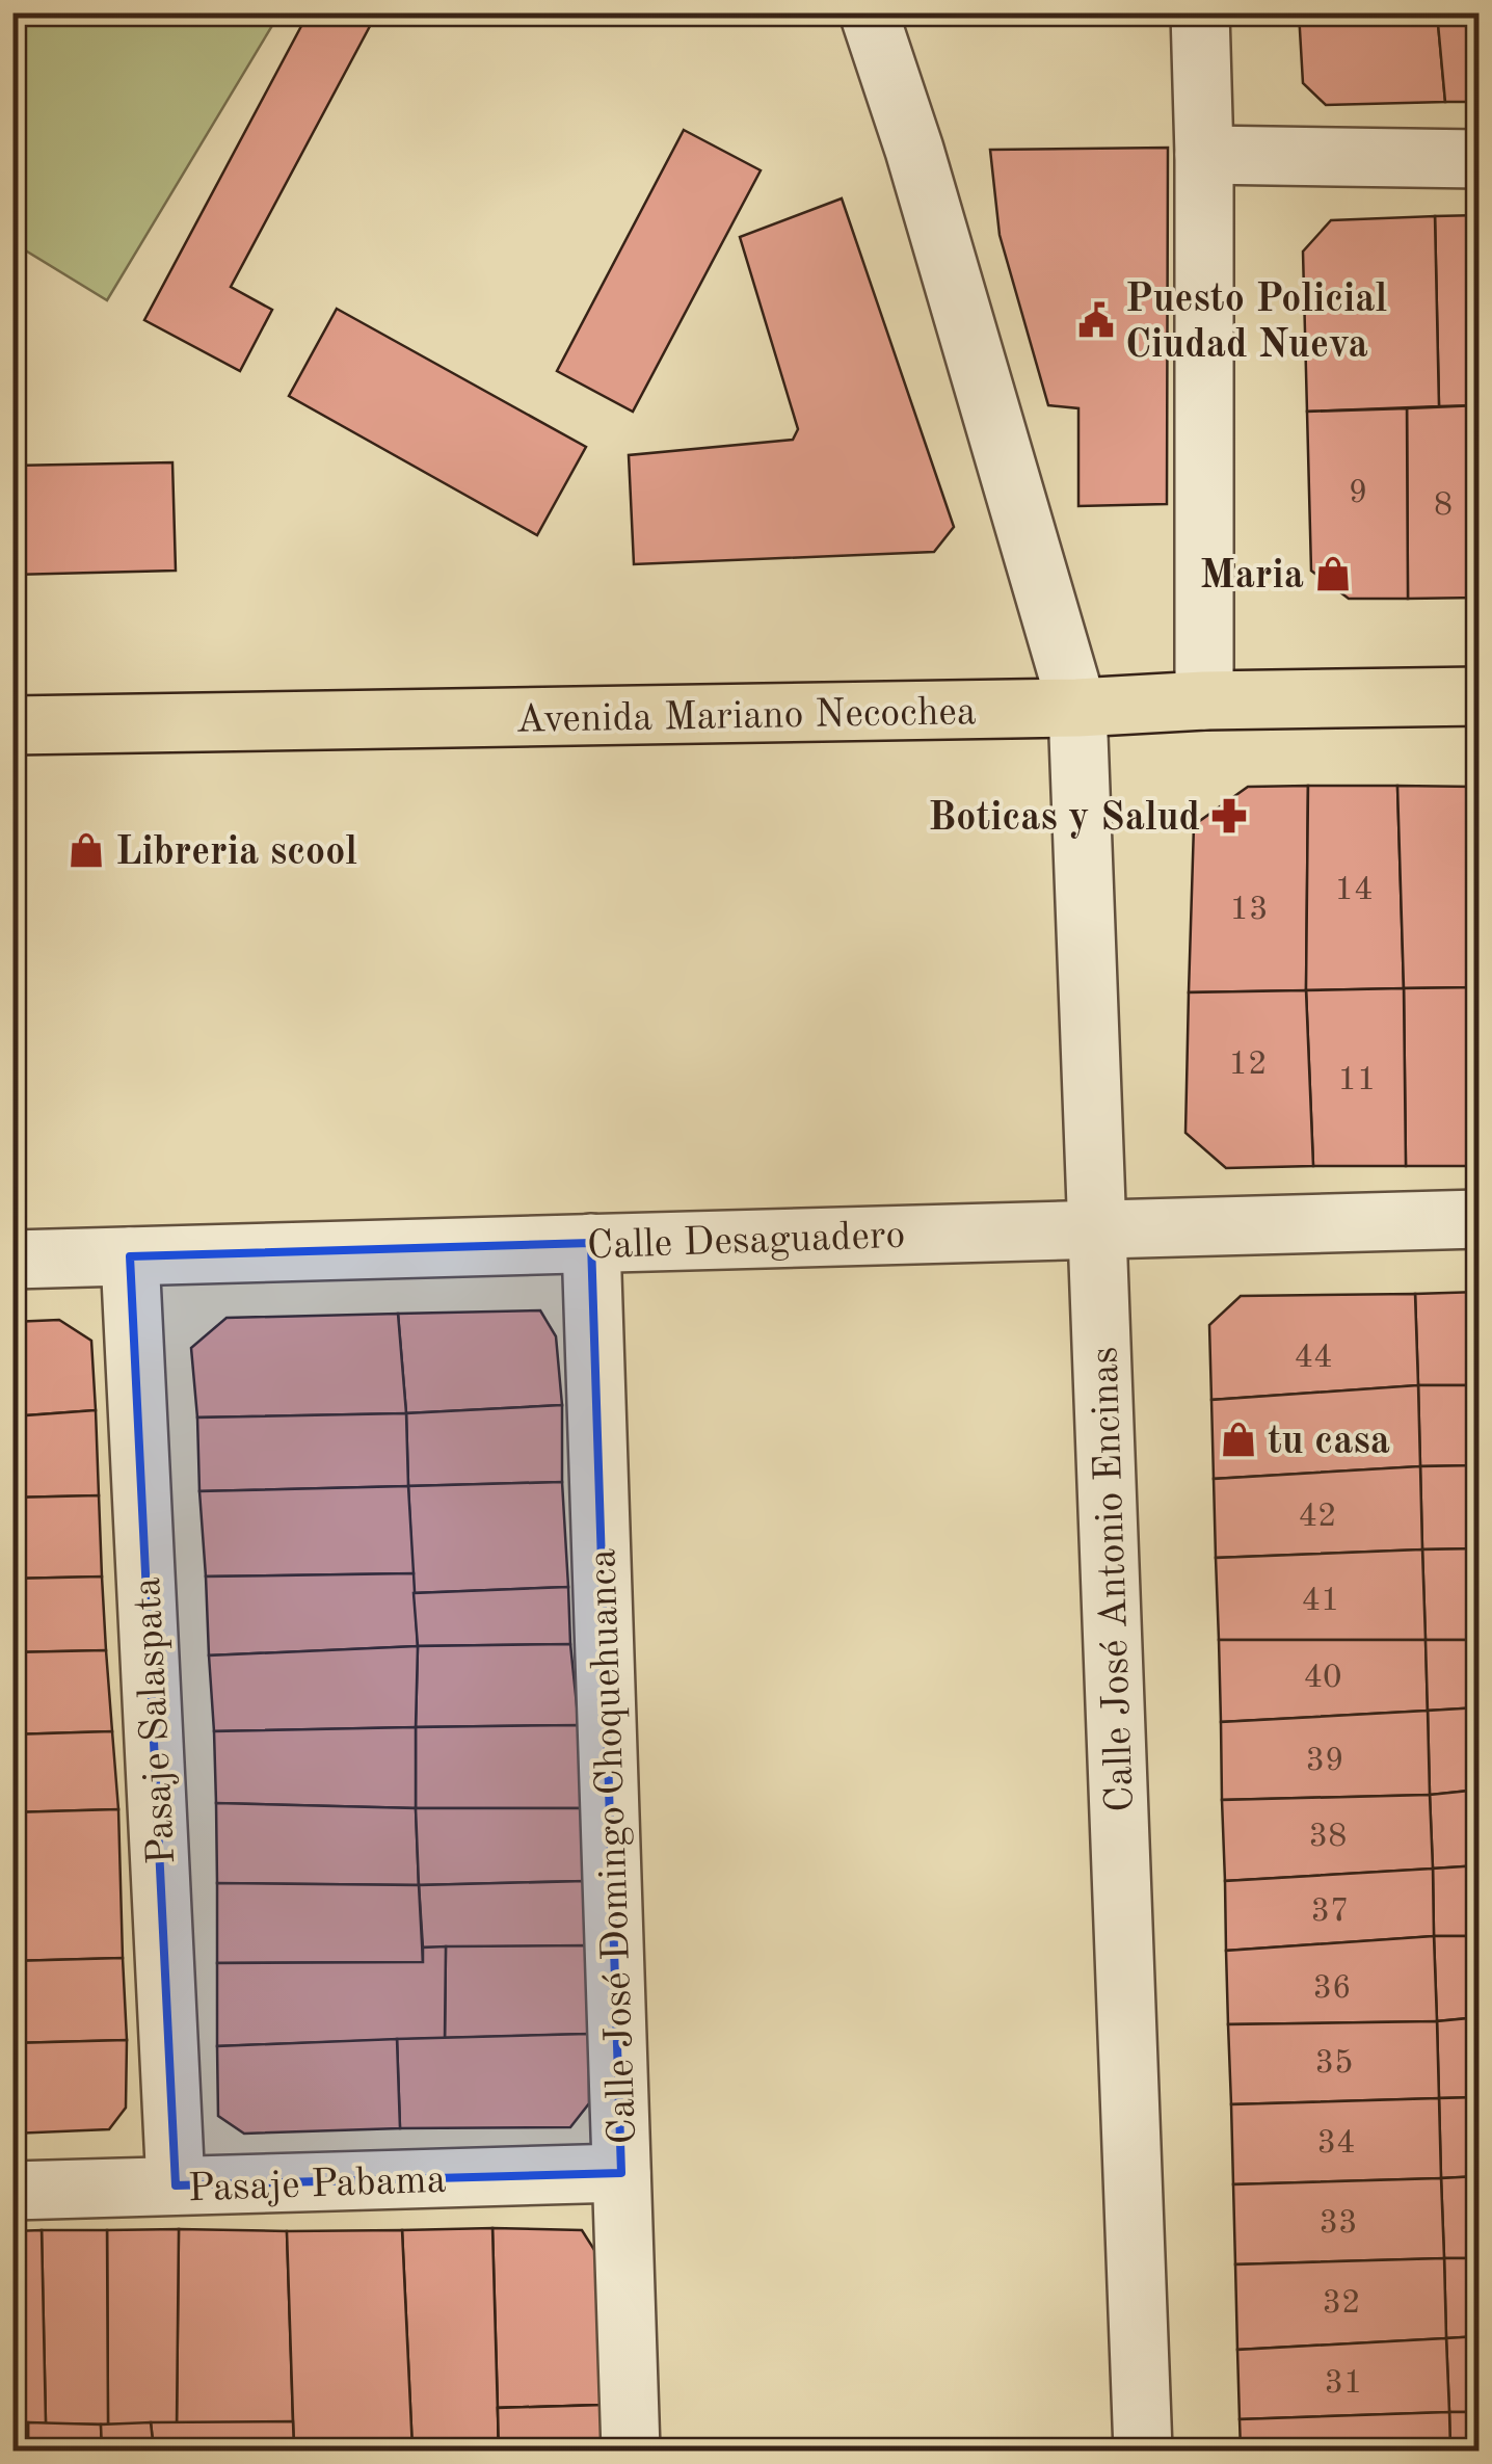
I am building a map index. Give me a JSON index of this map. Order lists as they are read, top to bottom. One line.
{"streets":{"main road":["Avenida Mariano Necochea"],"street":["Calle Desaguadero","Calle José Antonio Encinas","Pasaje Salaspata","Calle José Domingo Choquehuanca","Pasaje Pabama"]},"crossings":[["Avenida Mariano Necochea","Calle José Antonio Encinas"],["Calle Desaguadero","Calle José Antonio Encinas"],["Calle Desaguadero","Pasaje Salaspata"],["Calle Desaguadero","Calle José Domingo Choquehuanca"],["Pasaje Salaspata","Pasaje Pabama"],["Calle José Domingo Choquehuanca","Pasaje Pabama"]],"places":{"public building":["Puesto Policial Ciudad Nueva"],"shop":["Maria","Libreria scool","tu casa"],"pharmacy":["Boticas y Salud"]},"house_numbers":["9","8","14","13","12","11","44","42","41","40","39","38","37","36","35","34","33","32","31"]}
